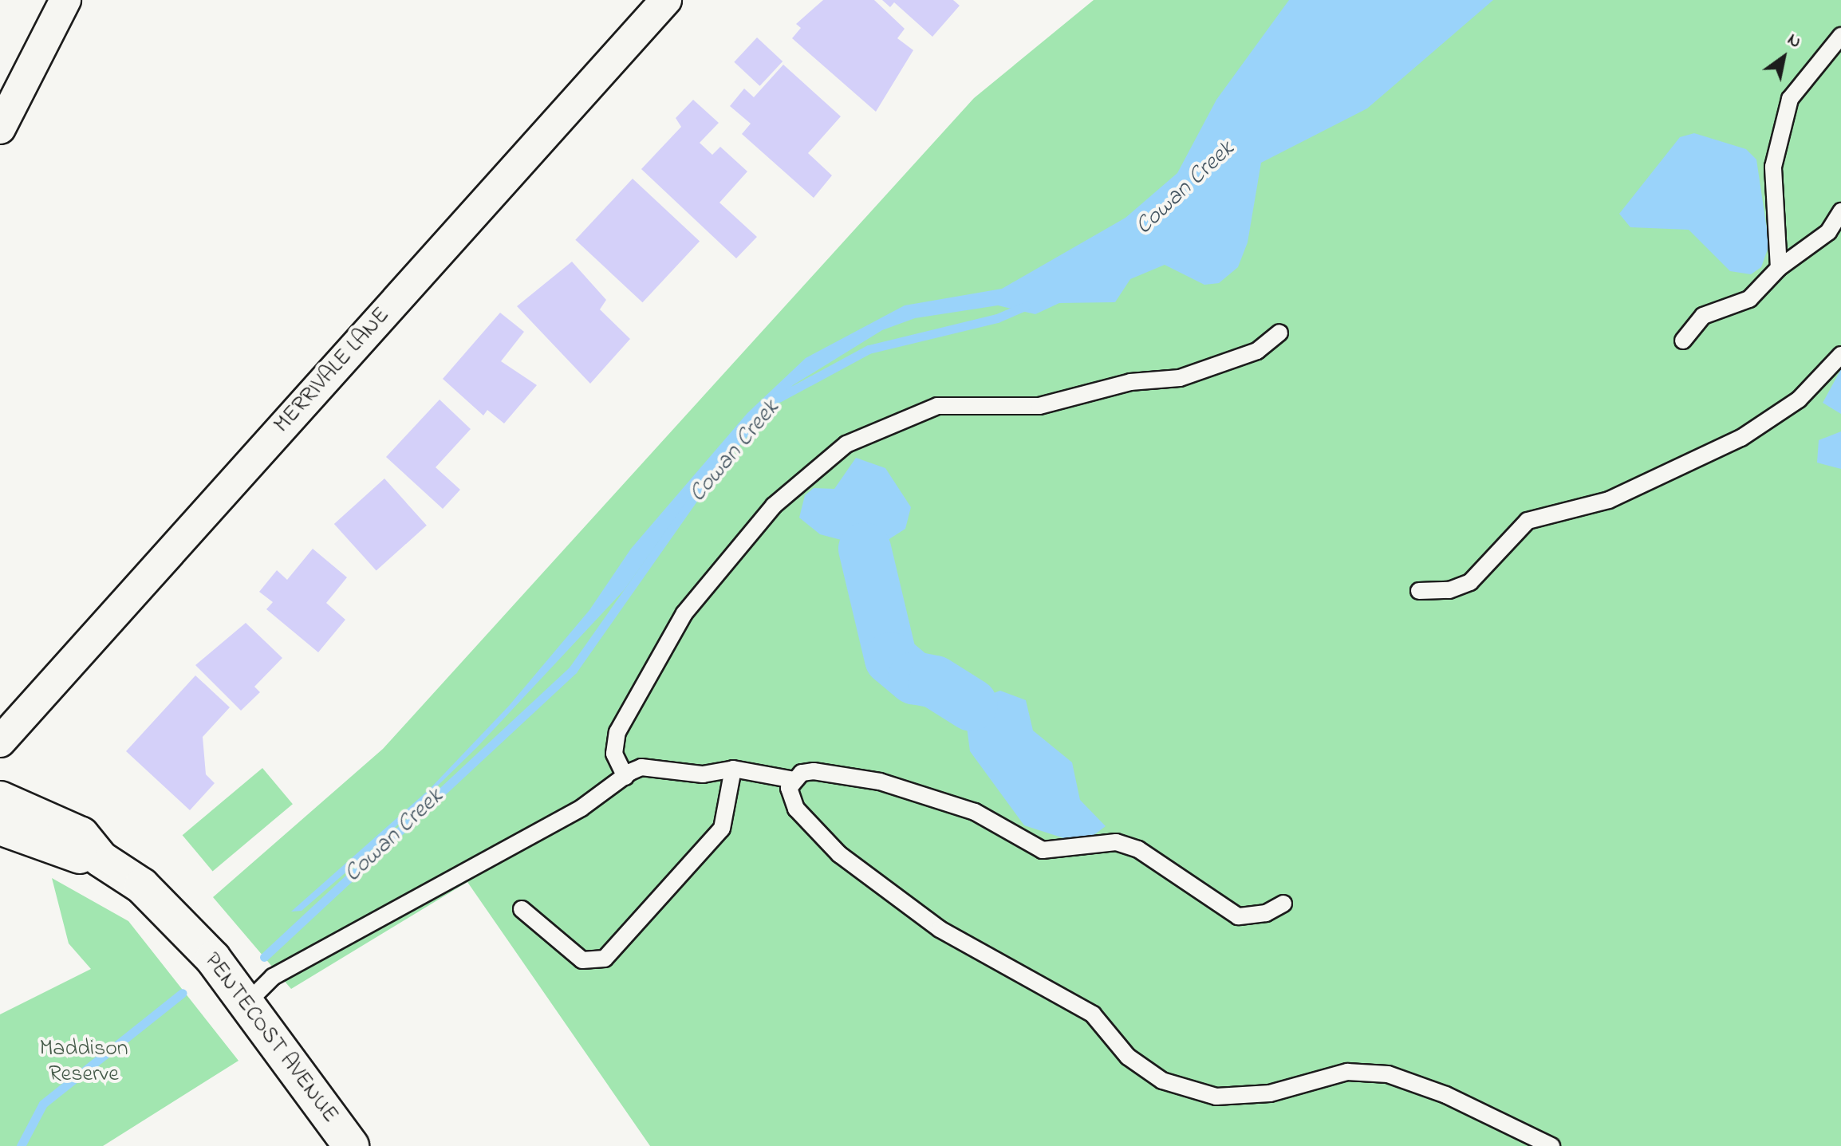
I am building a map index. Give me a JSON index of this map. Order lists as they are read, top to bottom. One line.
{"streets":{"street":["MERRIVALE LANE","PENTECOST AVENUE"]},"water":["Cowan Creek"],"parks":["Maddison Reserve"],"north":"top right"}
